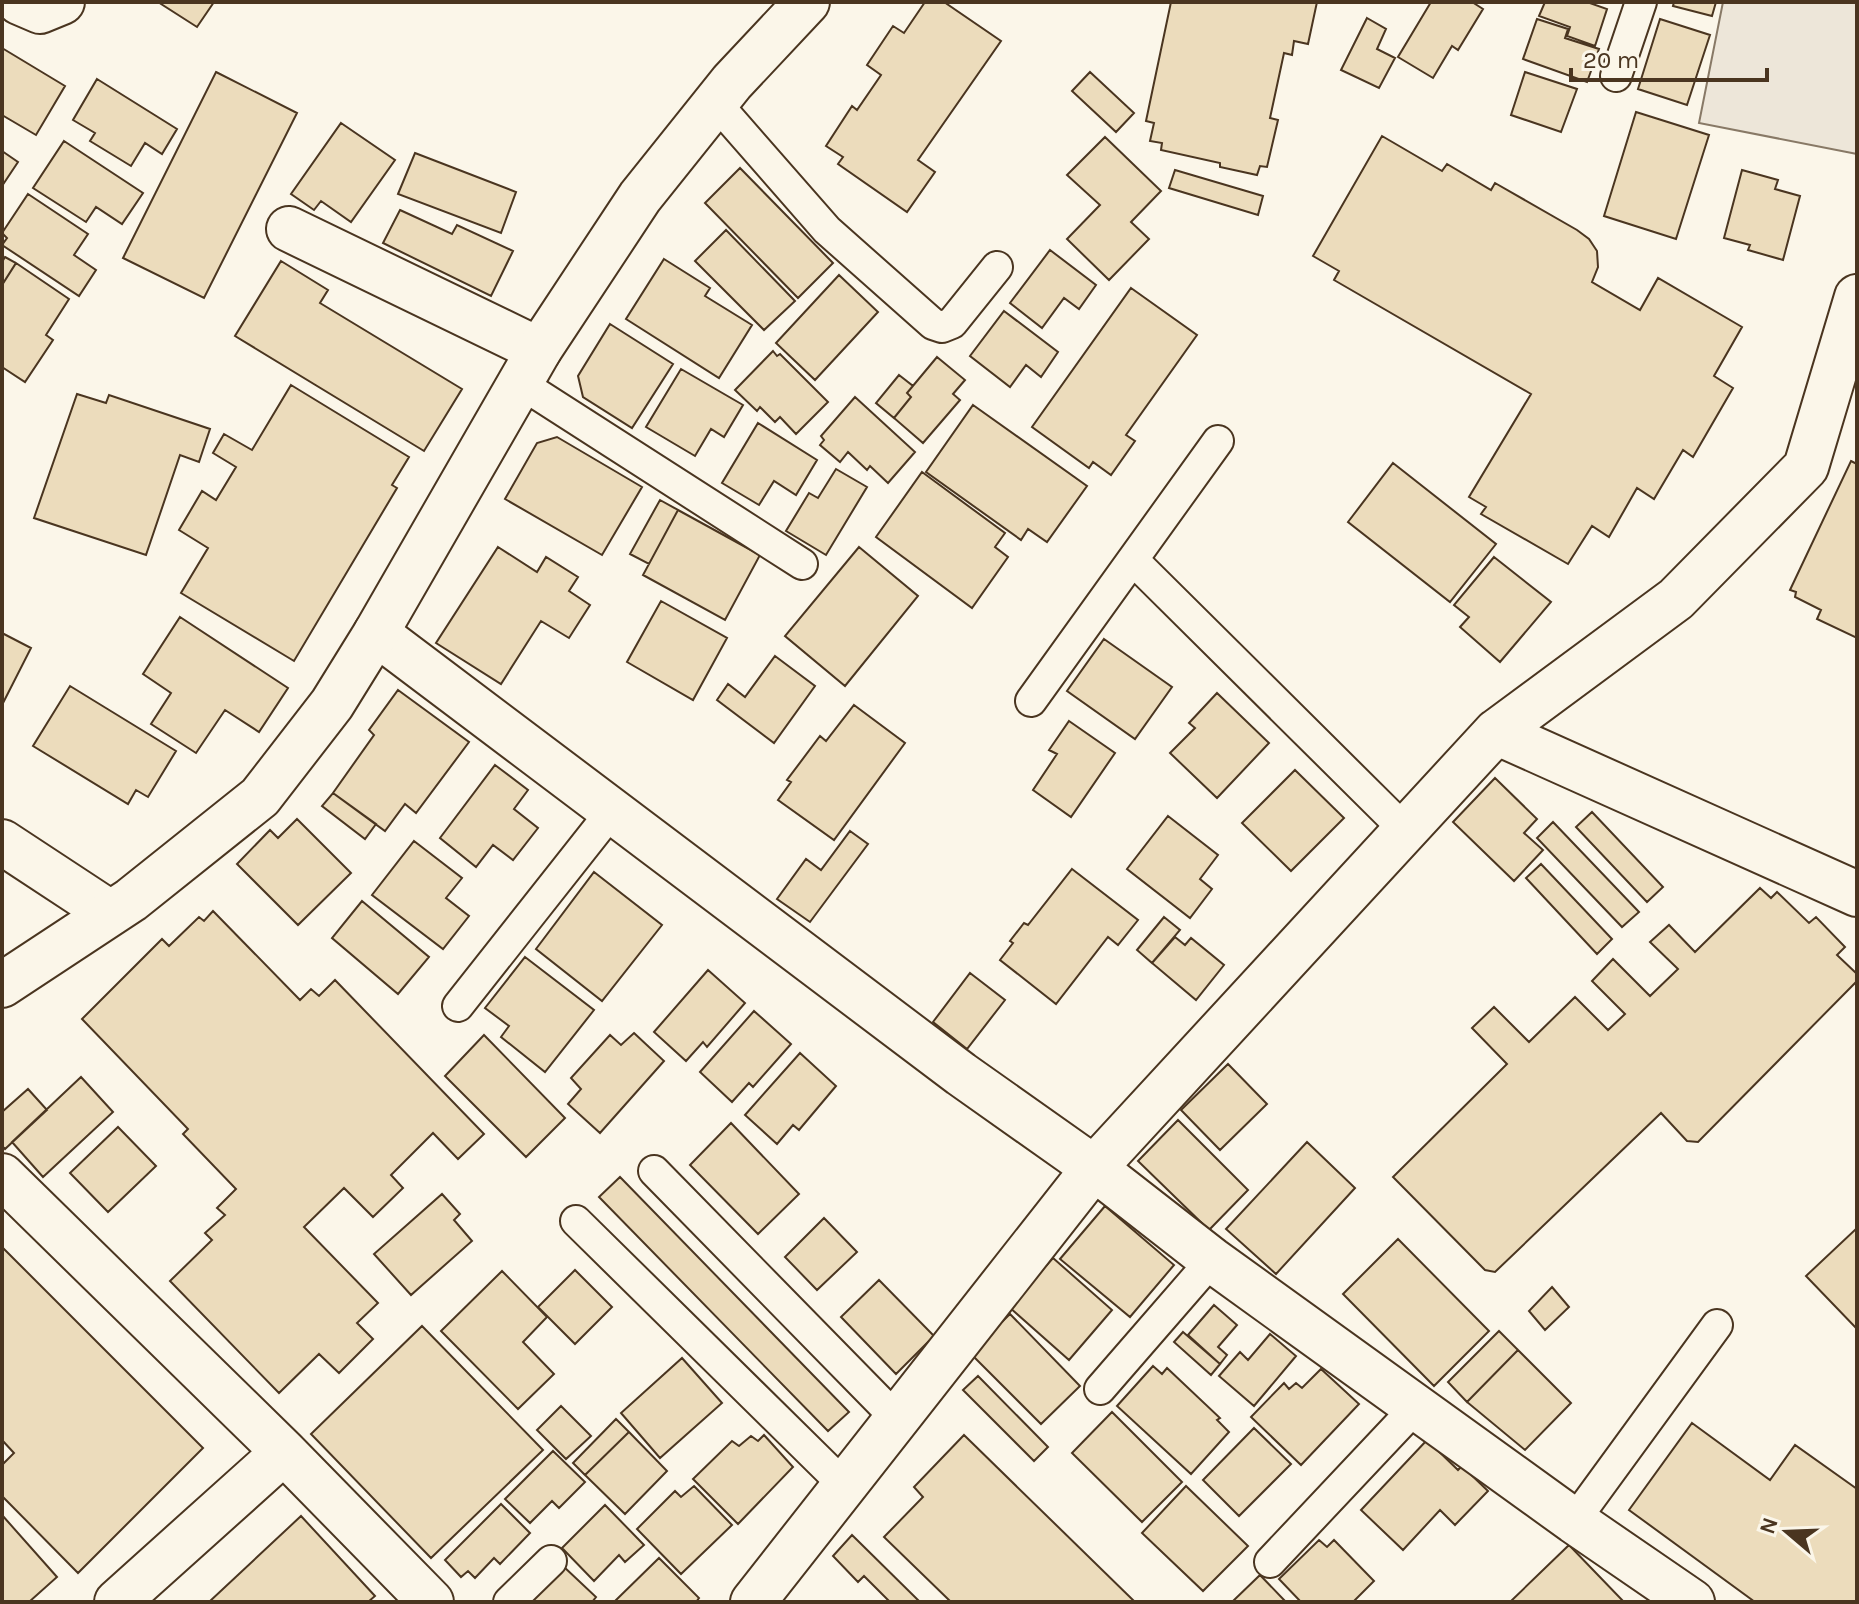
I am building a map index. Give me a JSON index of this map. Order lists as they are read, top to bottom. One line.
{"scale_bar":"20 m","north":"left"}
